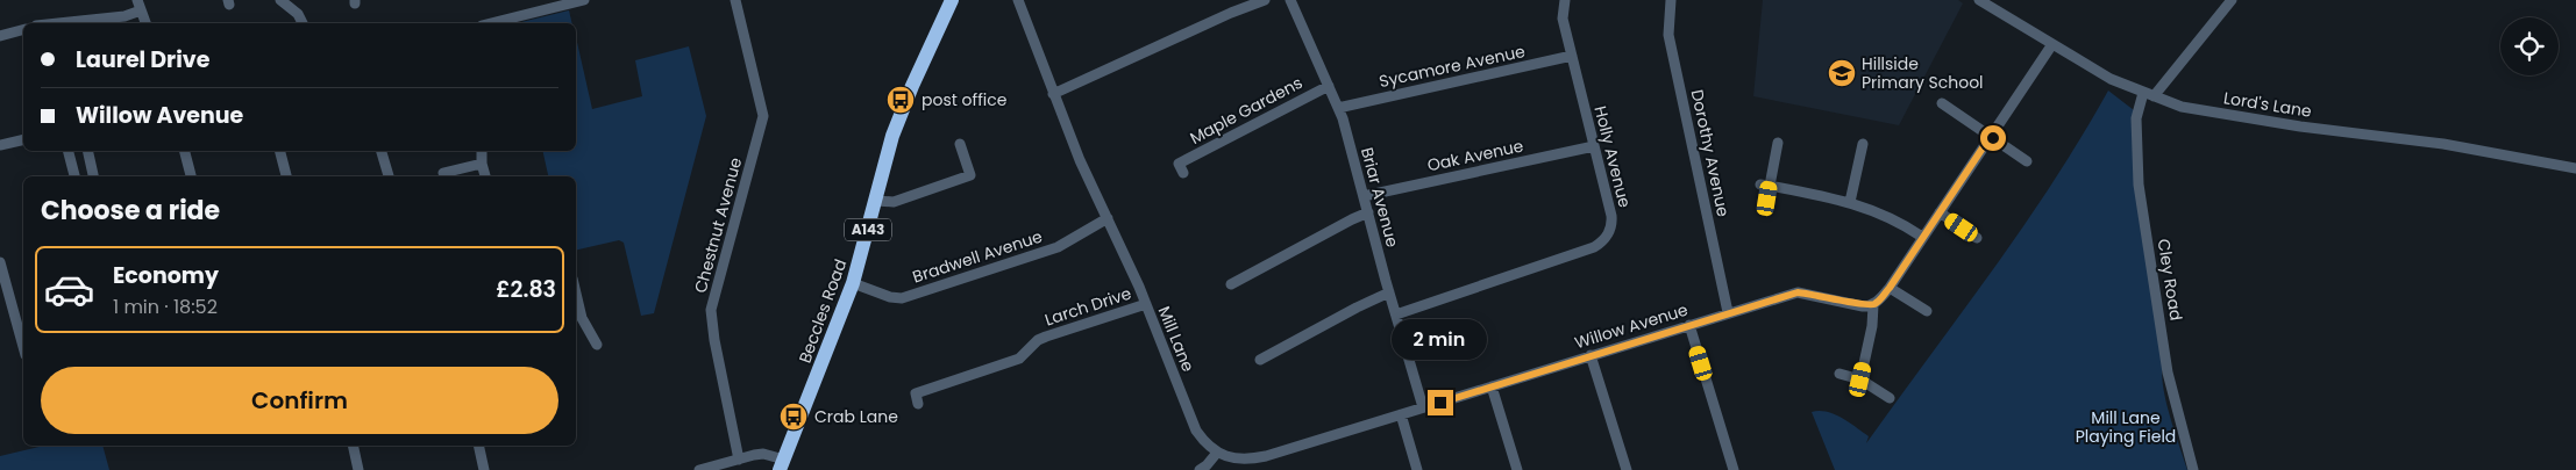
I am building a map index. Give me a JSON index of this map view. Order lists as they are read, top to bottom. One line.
{"streets":{"highway":["A143","Beccles Road"],"street":["Sycamore Avenue","Lord's Lane","Maple Gardens","Dorothy Avenue","Oak Avenue","Holly Avenue","Briar Avenue","Chestnut Avenue","Bradwell Avenue","Cley Road","Larch Drive","Willow Avenue","Mill Lane"]},"crossings":[["Sycamore Avenue","Holly Avenue"],["Sycamore Avenue","Briar Avenue"],["Lord's Lane","Cley Road"],["Maple Gardens","Briar Avenue"],["Dorothy Avenue","Willow Avenue"],["Oak Avenue","Holly Avenue"],["Oak Avenue","Briar Avenue"],["Holly Avenue","Briar Avenue"],["Briar Avenue","Willow Avenue"],["Bradwell Avenue","Beccles Road"],["Bradwell Avenue","Mill Lane"],["Larch Drive","Mill Lane"]],"parks":["Mill Lane Playing Field"],"places":{"school or university":["Hillside Primary School"],"bus stop":["post office","Crab Lane"]},"page":{"banner":["Laurel Drive","Willow Avenue"],"heading":"Choose a ride","list":[{"name":"Economy","note":"1 min · 18:52","value":"£2.83"}],"bubble":"2 min","buttons":"Confirm"}}
